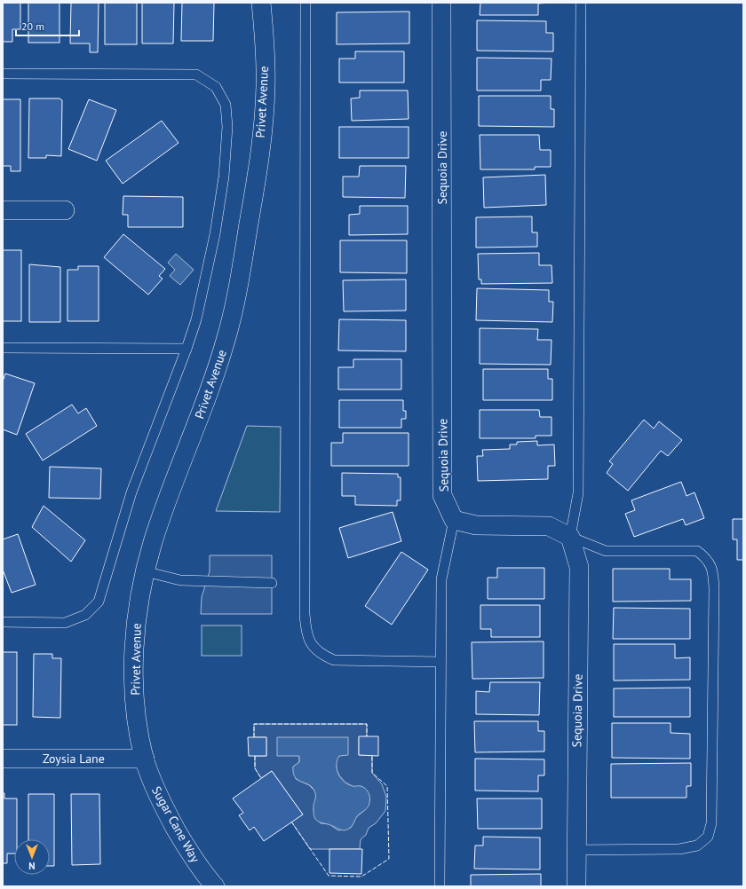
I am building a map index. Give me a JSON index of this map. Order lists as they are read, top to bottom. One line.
{"streets":{"street":["Privet Avenue","Sequoia Drive","Zoysia Lane","Sugar Cane Way"]},"crossings":[["Privet Avenue","Zoysia Lane"],["Privet Avenue","Sugar Cane Way"],["Zoysia Lane","Sugar Cane Way"]],"scale_bar":"20 m","north":"bottom"}
